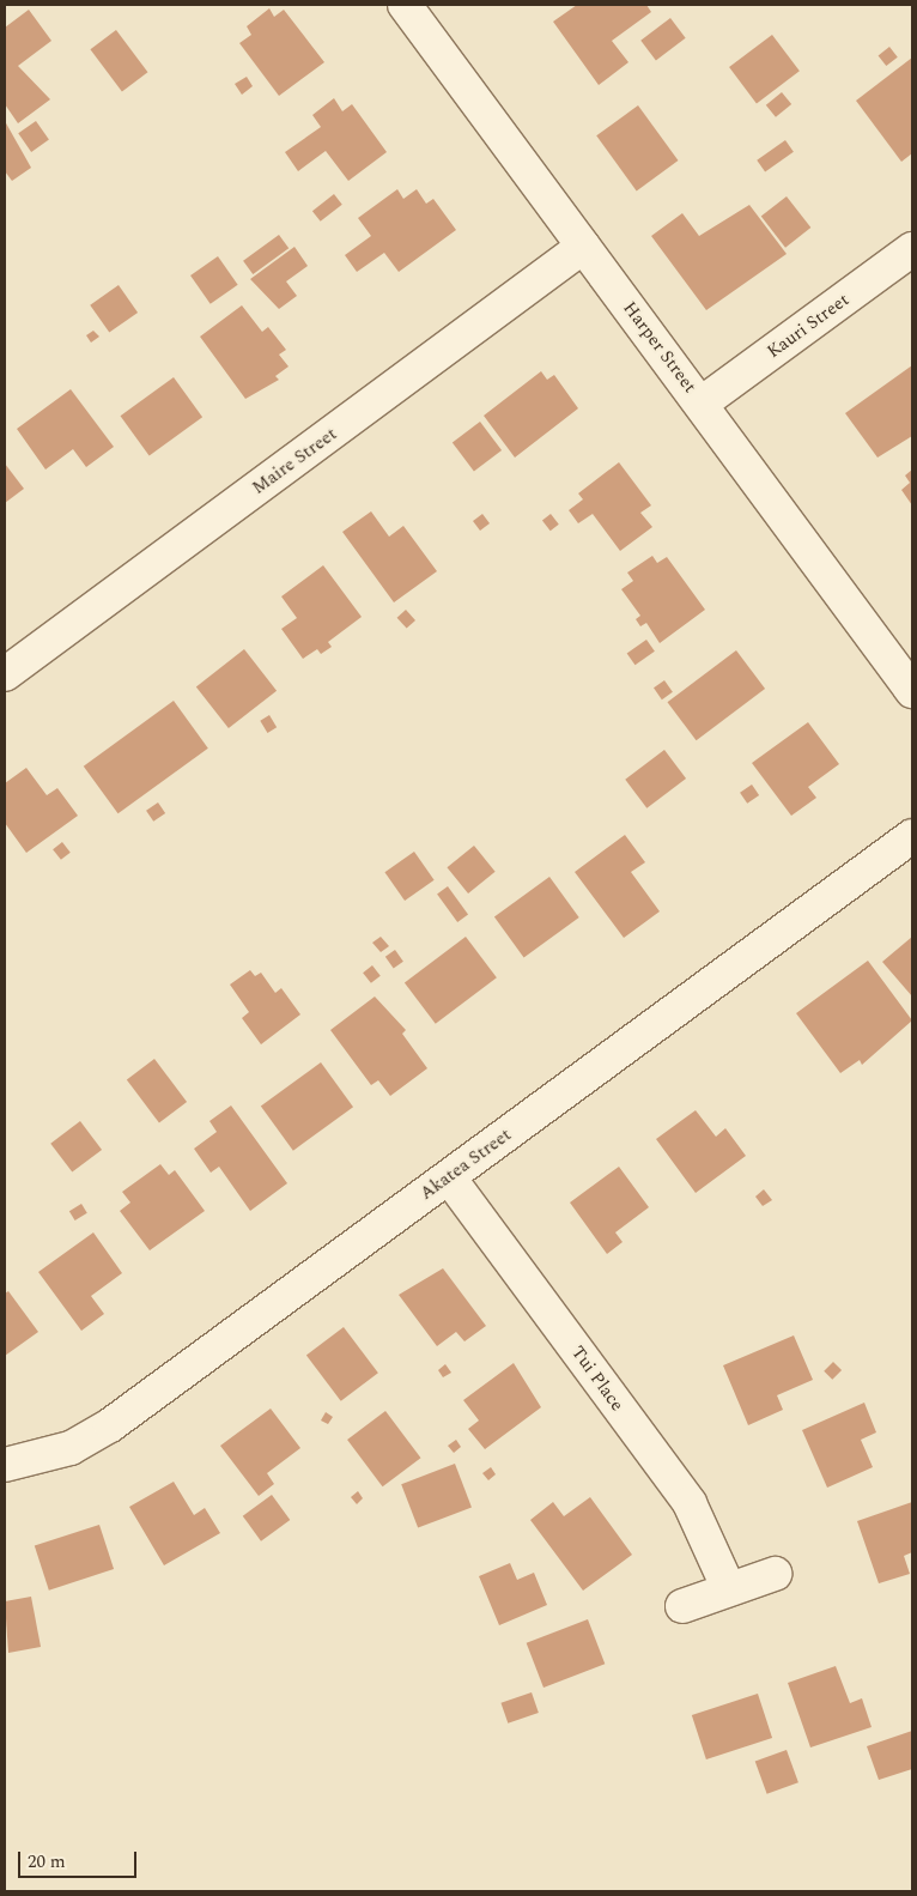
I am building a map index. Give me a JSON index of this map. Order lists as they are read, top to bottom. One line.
{"streets":{"street":["Kauri Street","Harper Street","Maire Street","Akatea Street","Tui Place"]},"crossings":[["Kauri Street","Harper Street"],["Harper Street","Maire Street"],["Akatea Street","Tui Place"]],"scale_bar":"20 m"}
